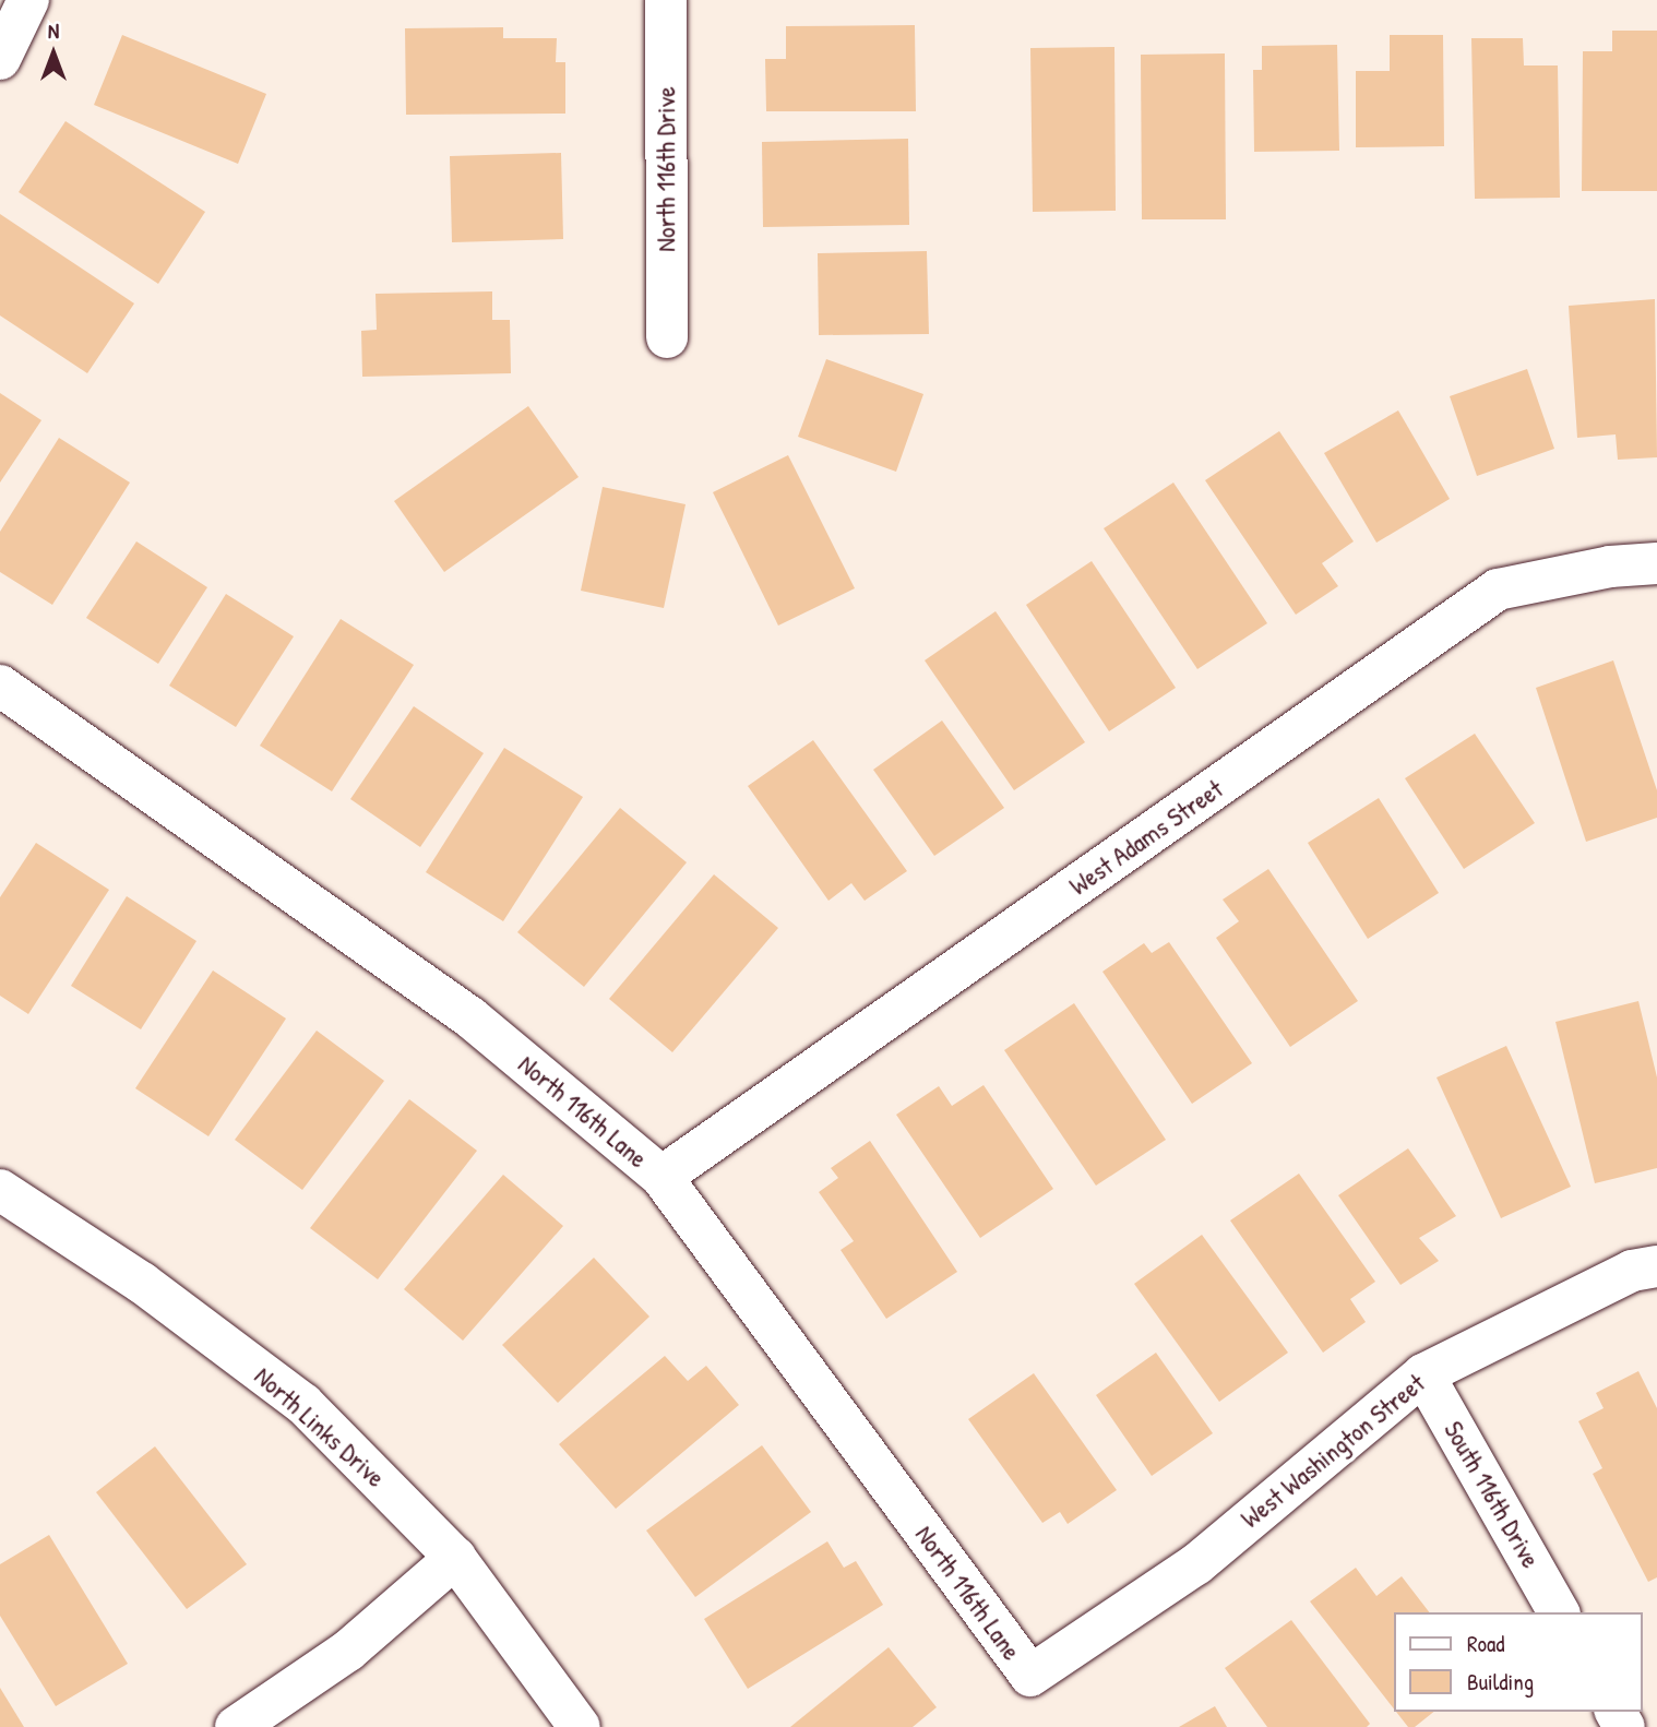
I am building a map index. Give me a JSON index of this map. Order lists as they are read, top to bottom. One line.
{"streets":{"street":["North 116th Drive","West Adams Street","North 116th Lane","North Links Drive","West Washington Street","South 116th Drive"]},"crossings":[["West Adams Street","North 116th Lane"],["North 116th Lane","West Washington Street"],["West Washington Street","South 116th Drive"]],"legend":["Road","Building"],"north":"top"}
